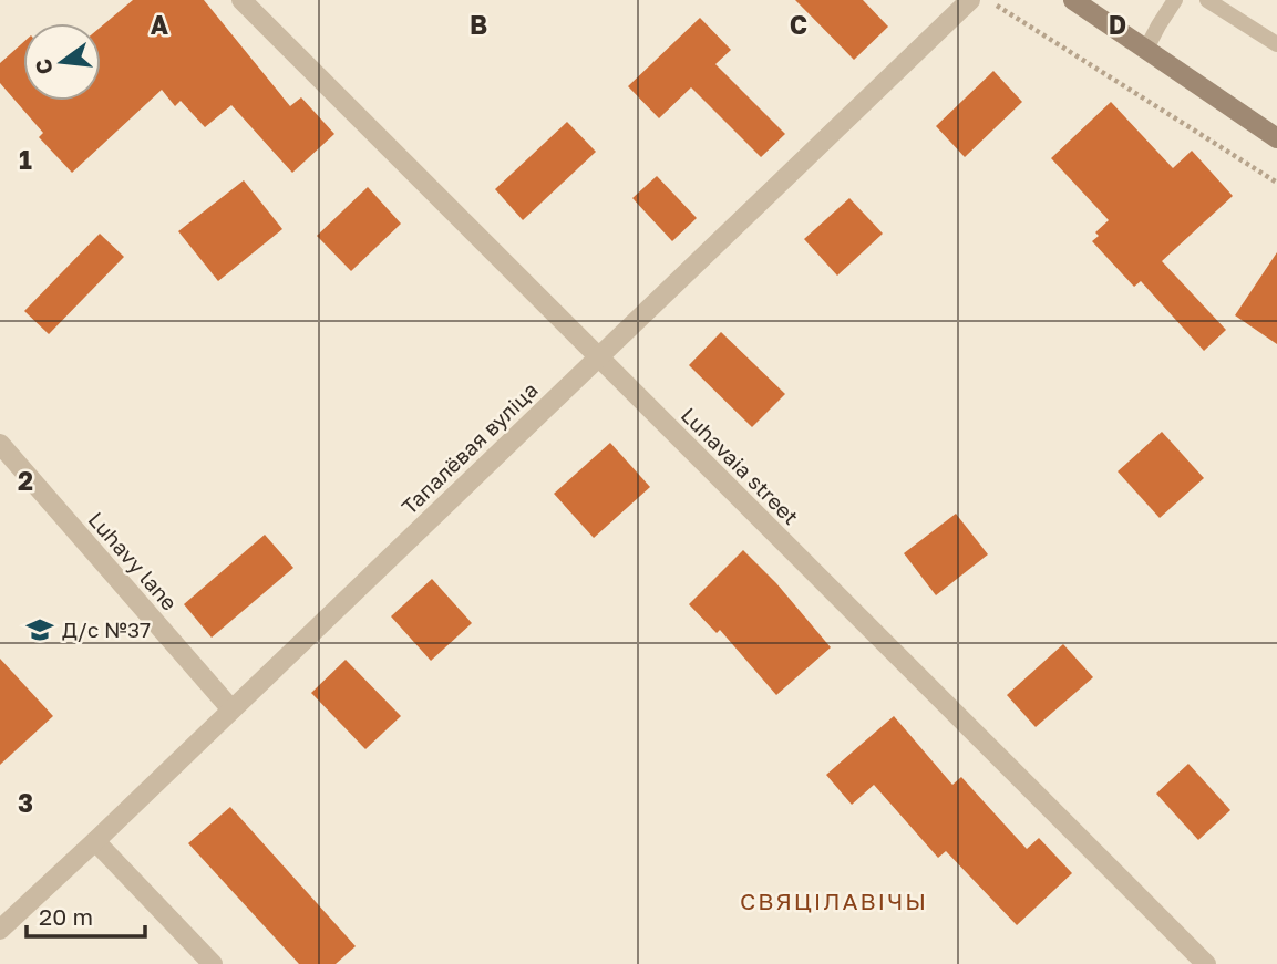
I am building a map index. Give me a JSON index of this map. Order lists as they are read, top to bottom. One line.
{"streets":{"street":["Тапалёвая вуліца","Luhavaia street","Luhavy lane"]},"crossings":[["Тапалёвая вуліца","Luhavaia street"],["Тапалёвая вуліца","Luhavy lane"]],"districts":["СВЯЦІЛАВІЧЫ"],"places":{"school or university":["Д/с №37"]},"scale_bar":"20 m","north":"left","grid":{"columns":["A","B","C","D"],"rows":["1","2","3"]}}
